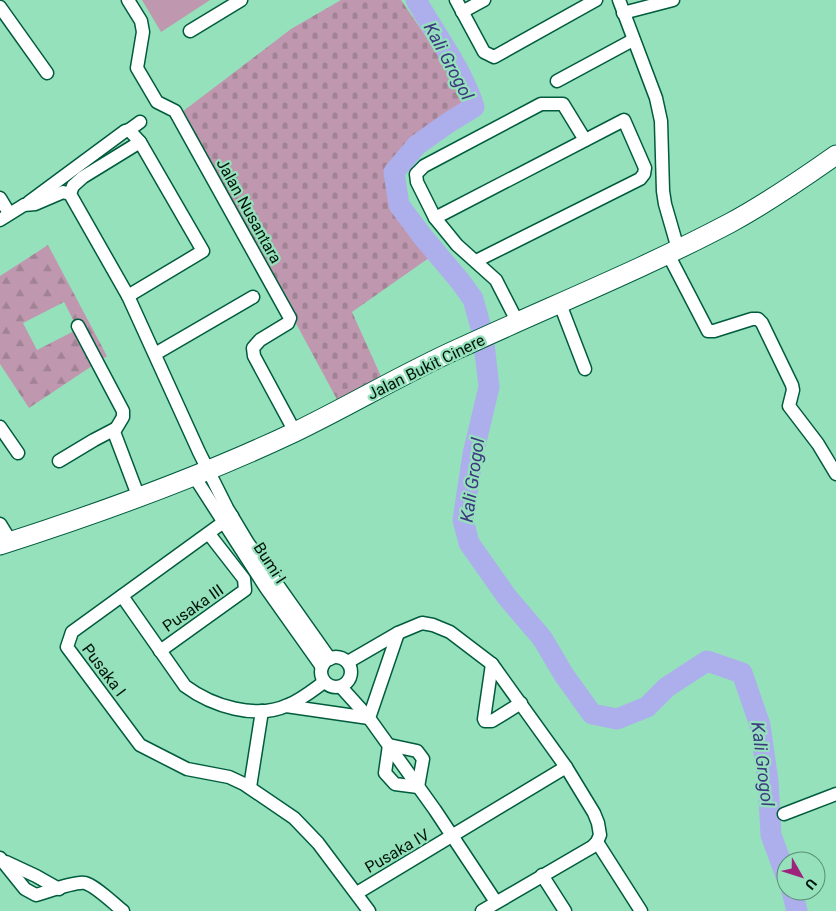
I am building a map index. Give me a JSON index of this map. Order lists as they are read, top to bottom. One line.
{"streets":{"main road":["Jalan Bukit Cinere"],"street":["Jalan Nusantara","Bumi I","Pusaka III","Pusaka I","Pusaka IV"]},"crossings":[["Jalan Nusantara","Jalan Bukit Cinere"],["Jalan Bukit Cinere","Bumi I"],["Bumi I","Pusaka I"],["Pusaka III","Pusaka I"]],"water":["Kali Grogol"],"north":"bottom right"}
